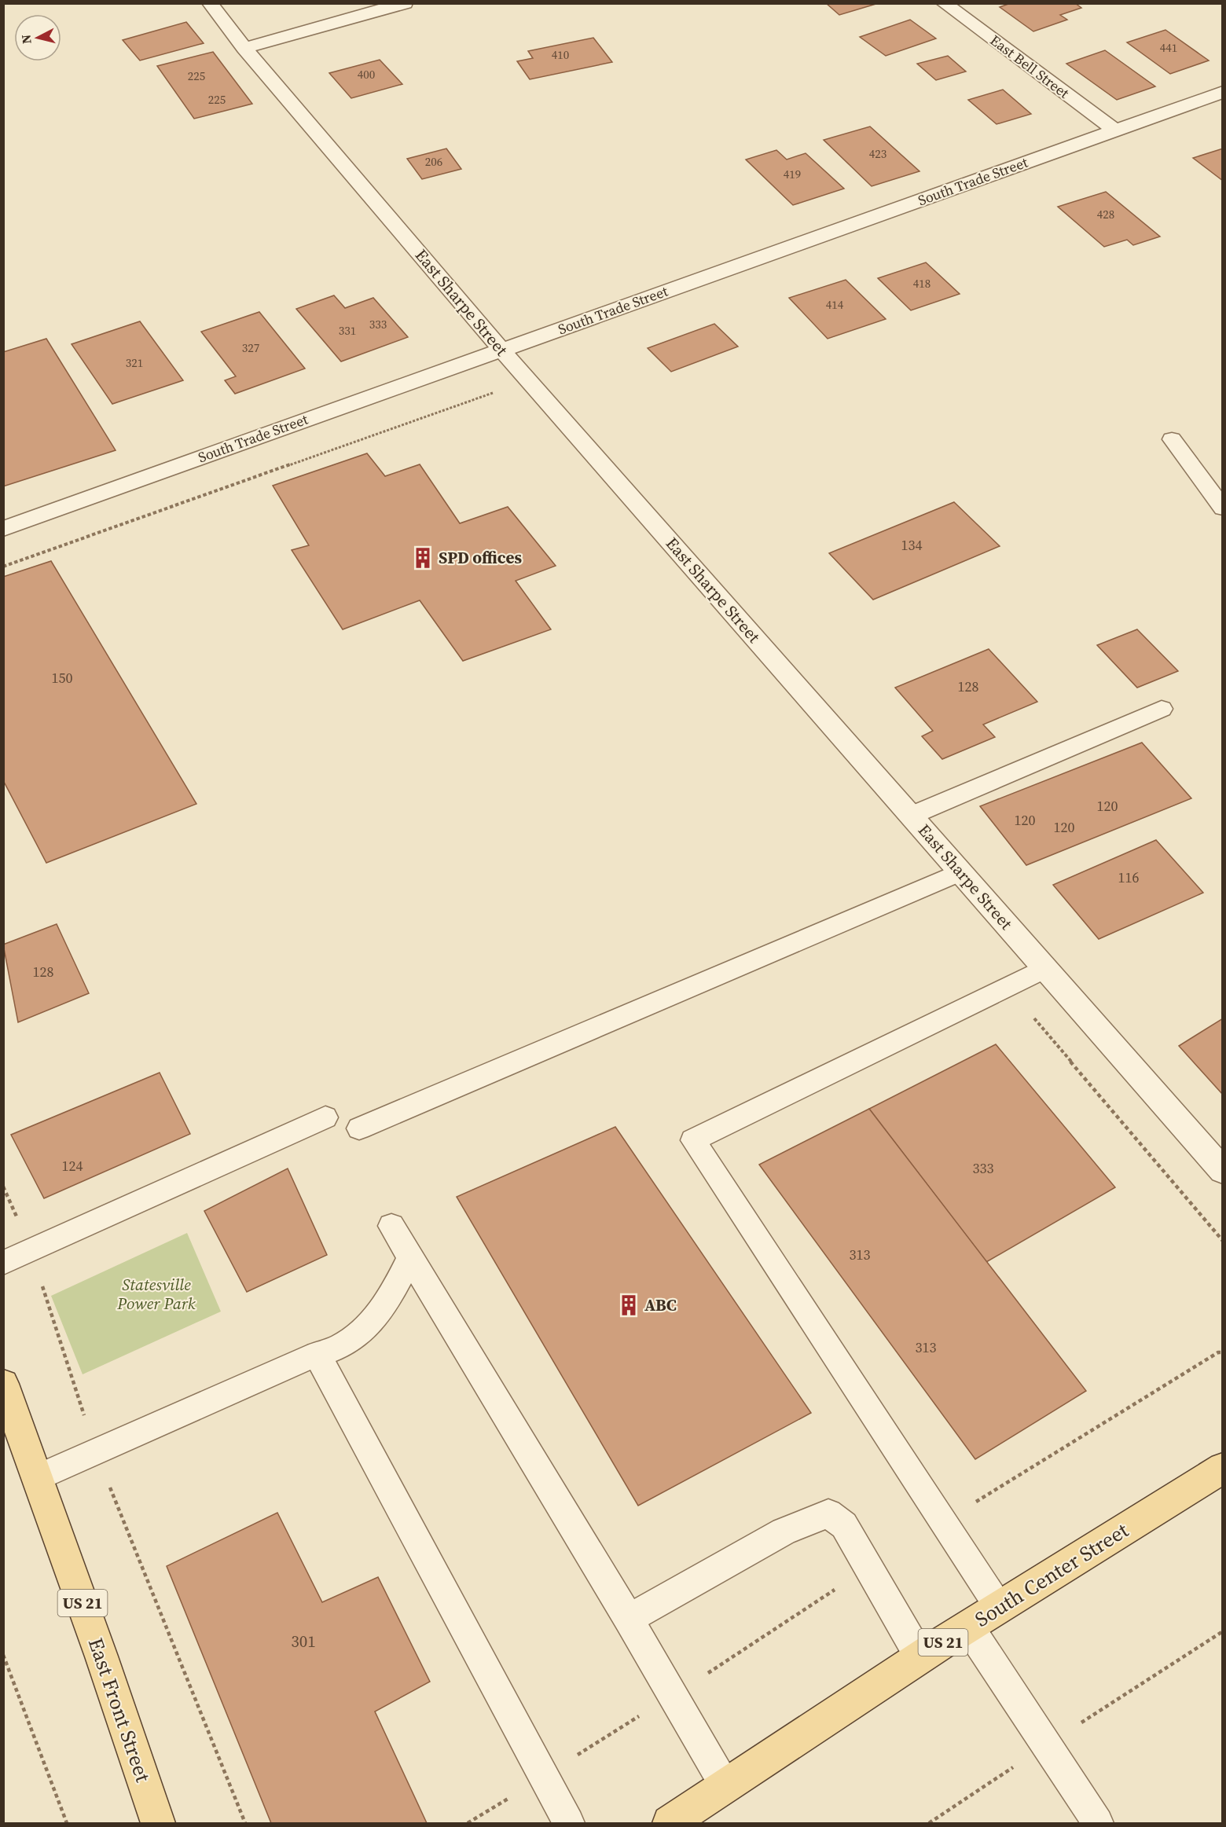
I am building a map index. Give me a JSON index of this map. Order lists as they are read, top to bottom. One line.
{"streets":{"main road":["South Center Street","US 21","East Front Street"],"street":["East Bell Street","South Trade Street","East Sharpe Street"]},"crossings":[["East Bell Street","South Trade Street"],["South Trade Street","East Sharpe Street"]],"parks":["Statesville Power Park"],"places":{"building":["SPD offices","ABC"]},"house_numbers":["441","410","400","225","225","423","206","419","428","418","414","333","331","327","321","134","150","128","120","120","120","116","128","124","333","313","313","301"],"north":"left"}
